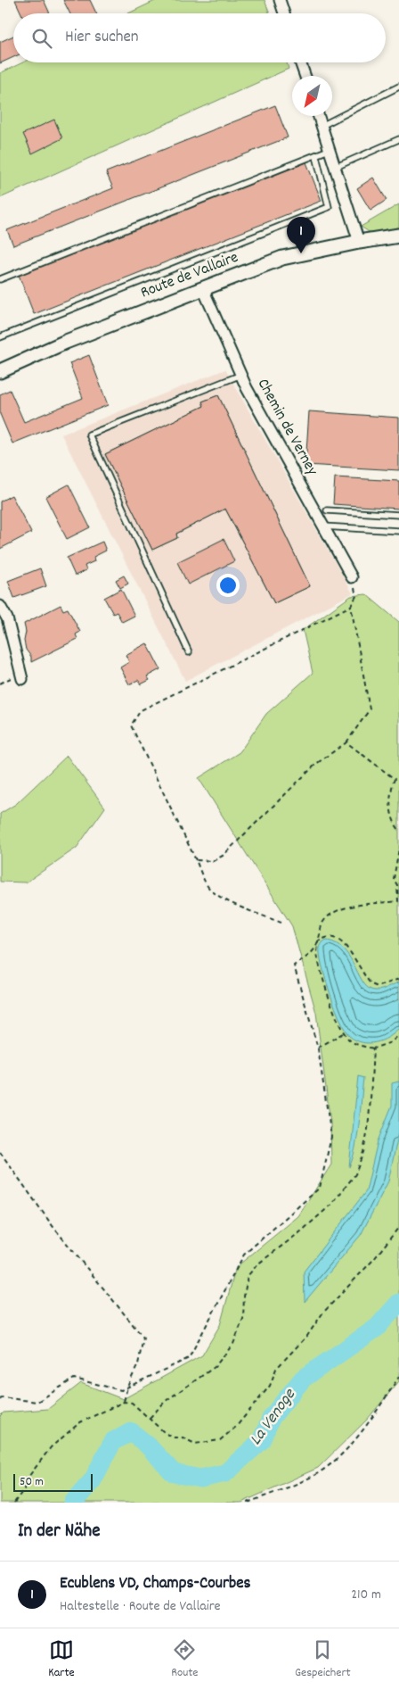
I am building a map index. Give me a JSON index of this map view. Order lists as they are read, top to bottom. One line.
{"streets":{"street":["Route de Vallaire","Chemin de Verney"]},"crossings":[["Route de Vallaire","Chemin de Verney"]],"water":["La Venoge"],"scale_bar":"50 m","north":"bottom left","page":{"search":"Hier suchen","pins":"1","scale":"50 m","heading":"In der Nähe","list":[{"mark":"1","name":"Ecublens VD, Champs-Courbes","note":"Haltestelle · Route de Vallaire","value":"210 m"}],"nav":["Karte","Route","Gespeichert"]}}
